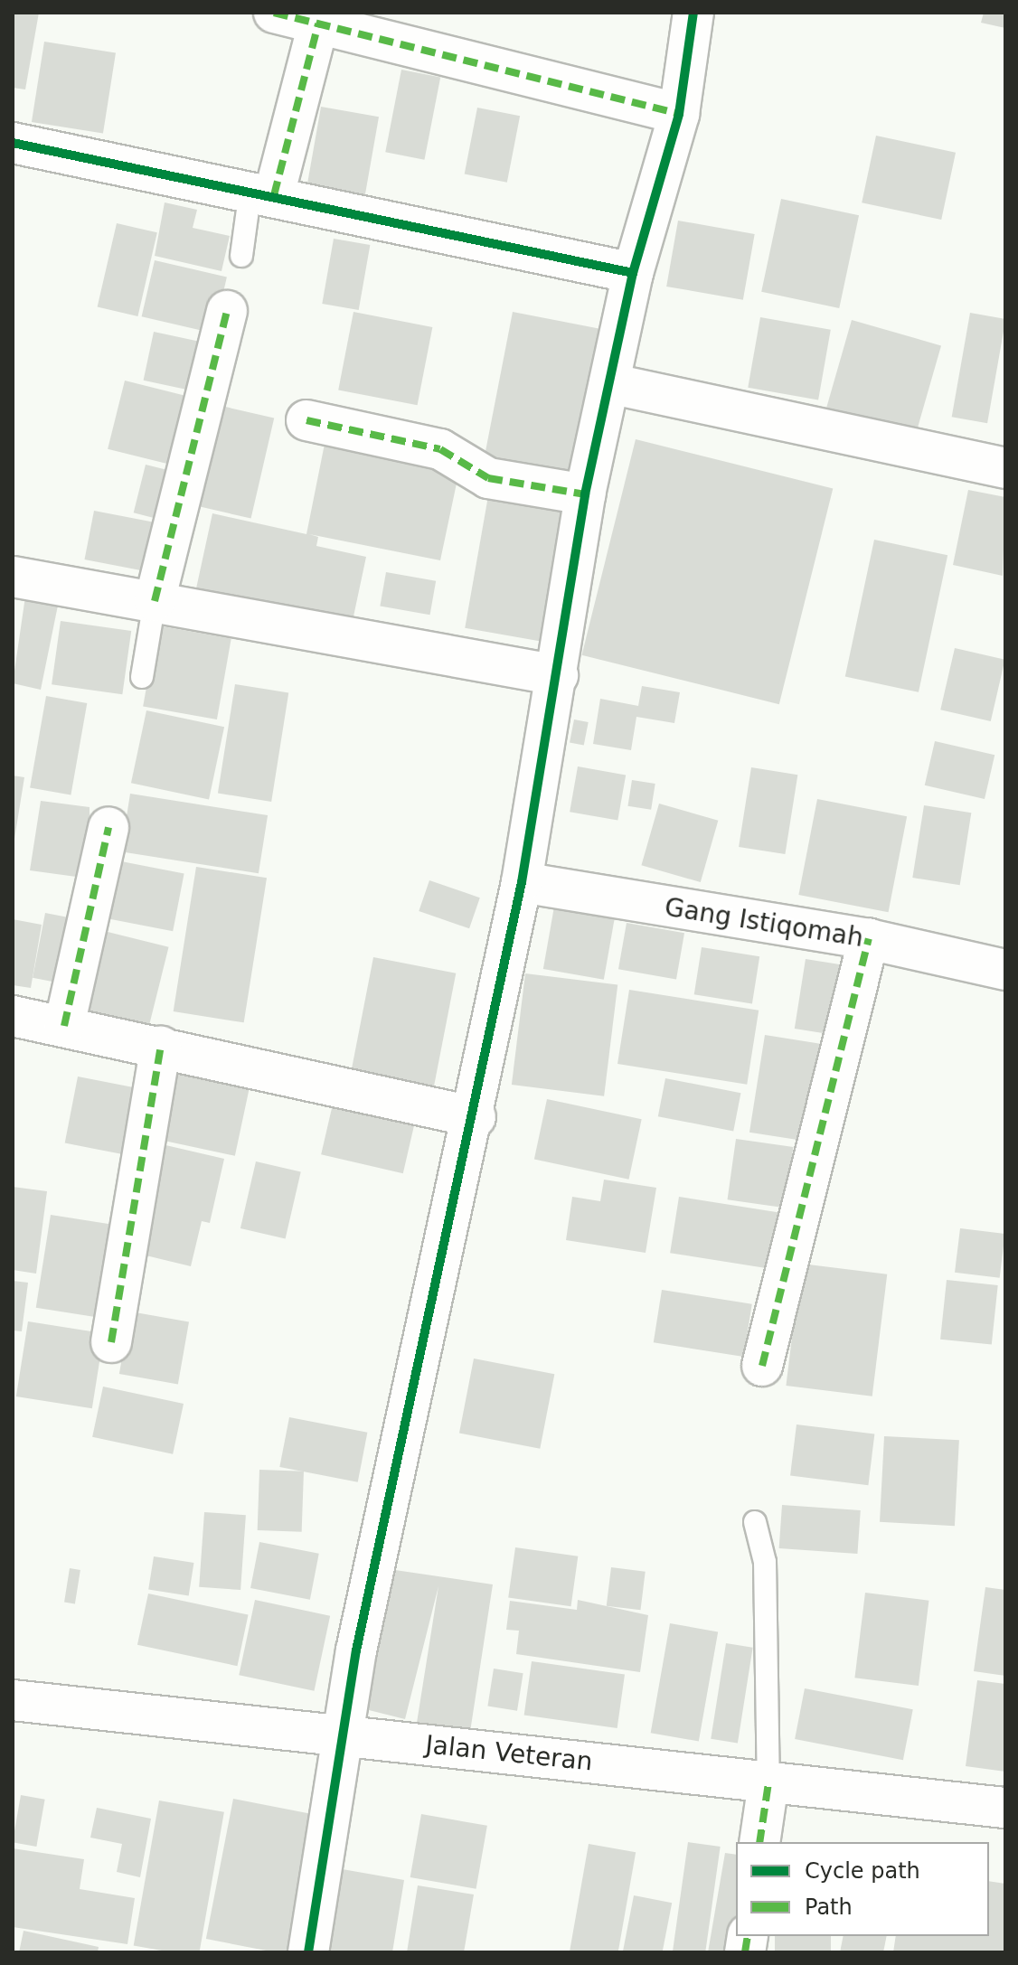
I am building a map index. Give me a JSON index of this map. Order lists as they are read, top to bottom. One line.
{"streets":{"street":["Gang Istiqomah","Jalan Veteran"]},"legend":["Cycle path","Path"]}
